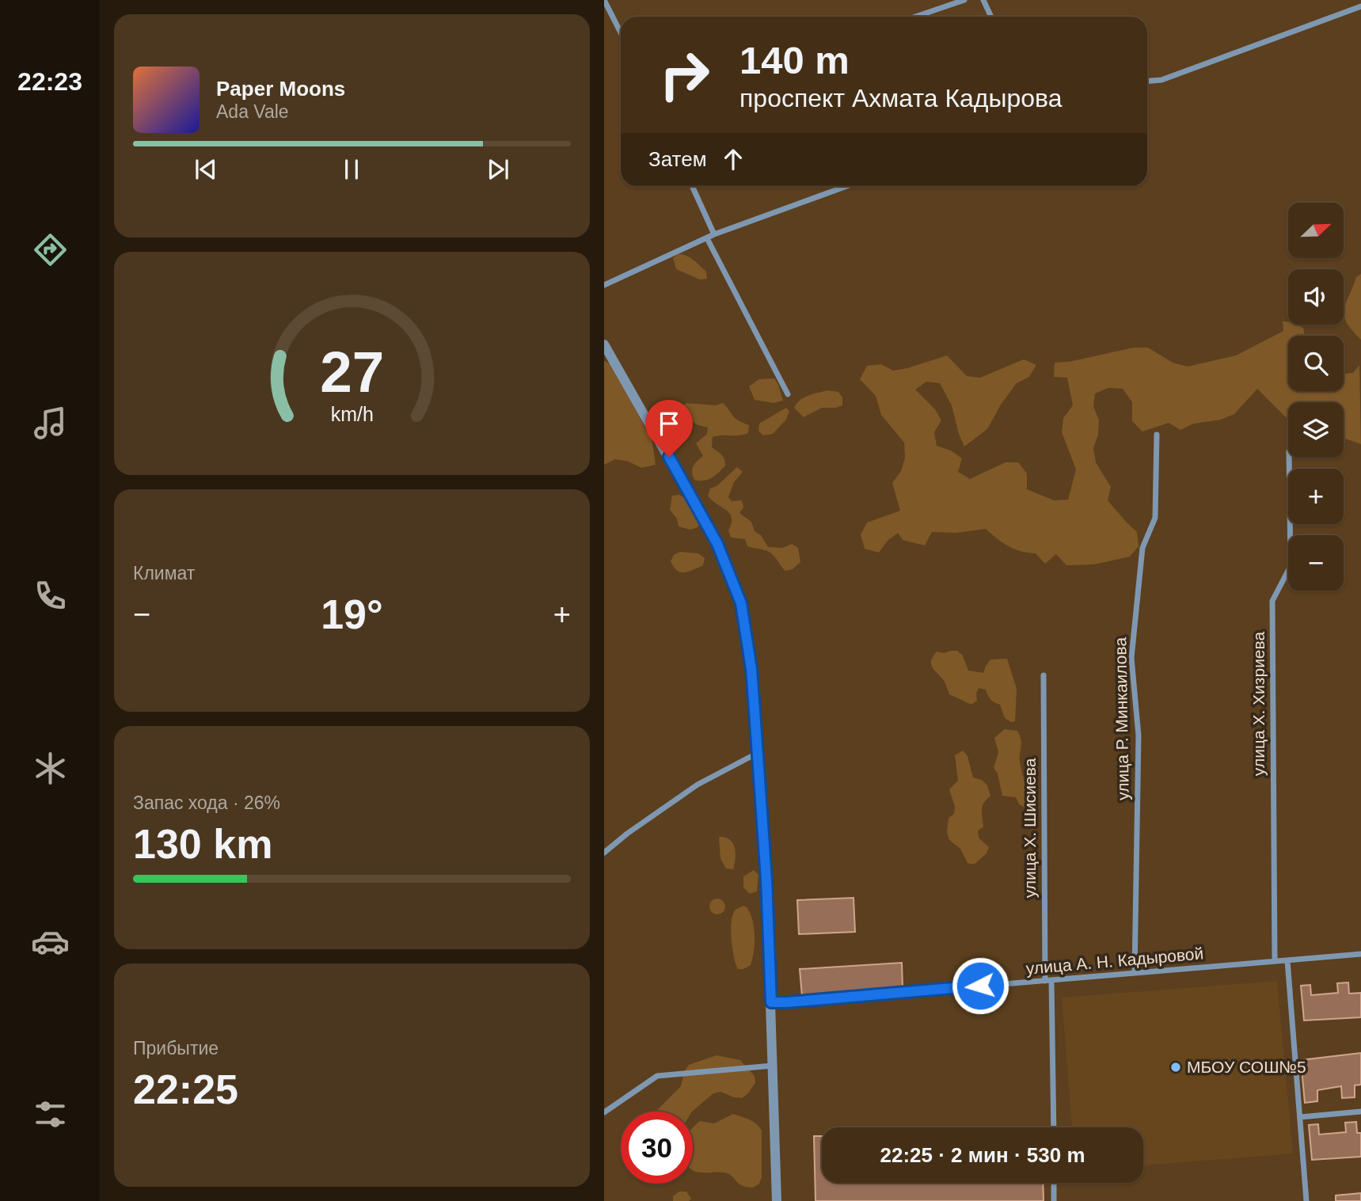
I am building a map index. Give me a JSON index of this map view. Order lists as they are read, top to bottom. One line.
{"streets":{"street":["улица Х. Хизриева","улица Р. Минкаилова","улица Х. Шисиева","улица А. Н. Кадыровой"]},"crossings":[["улица Х. Хизриева","улица А. Н. Кадыровой"],["улица Р. Минкаилова","улица А. Н. Кадыровой"],["улица Х. Шисиева","улица А. Н. Кадыровой"]],"places":["МБОУ СОШ№5"],"north":"top right","page":{"tabs":"22:23","turn":["140 m","проспект Ахмата Кадырова"],"song":["Paper Moons","Ada Vale"],"then":"Затем","map_buttons":["+","−"],"tile":["Климат",["Запас хода · 26%","130 km"],["Прибытие","22:25"]],"heat":["−","19°","+"],"limit":"30","trip":"22:25 · 2 мин · 530 m","gauge":["27","km/h"]}}
